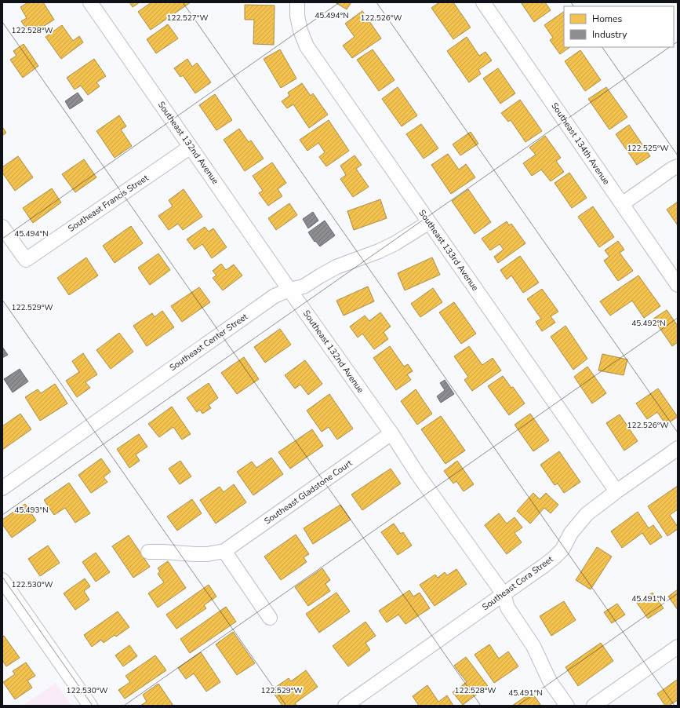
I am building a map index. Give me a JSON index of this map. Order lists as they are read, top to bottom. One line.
{"streets":{"street":["Southeast 132nd Avenue","Southeast 134th Avenue","Southeast Francis Street","Southeast 133rd Avenue","Southeast Center Street","Southeast Gladstone Court","Southeast Cora Street"]},"crossings":[["Southeast 132nd Avenue","Southeast Francis Street"],["Southeast 132nd Avenue","Southeast Center Street"],["Southeast 132nd Avenue","Southeast Gladstone Court"],["Southeast 132nd Avenue","Southeast Cora Street"],["Southeast 133rd Avenue","Southeast Center Street"],["Southeast 133rd Avenue","Southeast Cora Street"]],"legend":["Homes","Industry"],"coordinates":["45.494°N","122.526°W","122.527°W","122.528°W","122.525°W","122.529°W","45.492°N","45.493°N","122.530°W","45.491°N"]}
